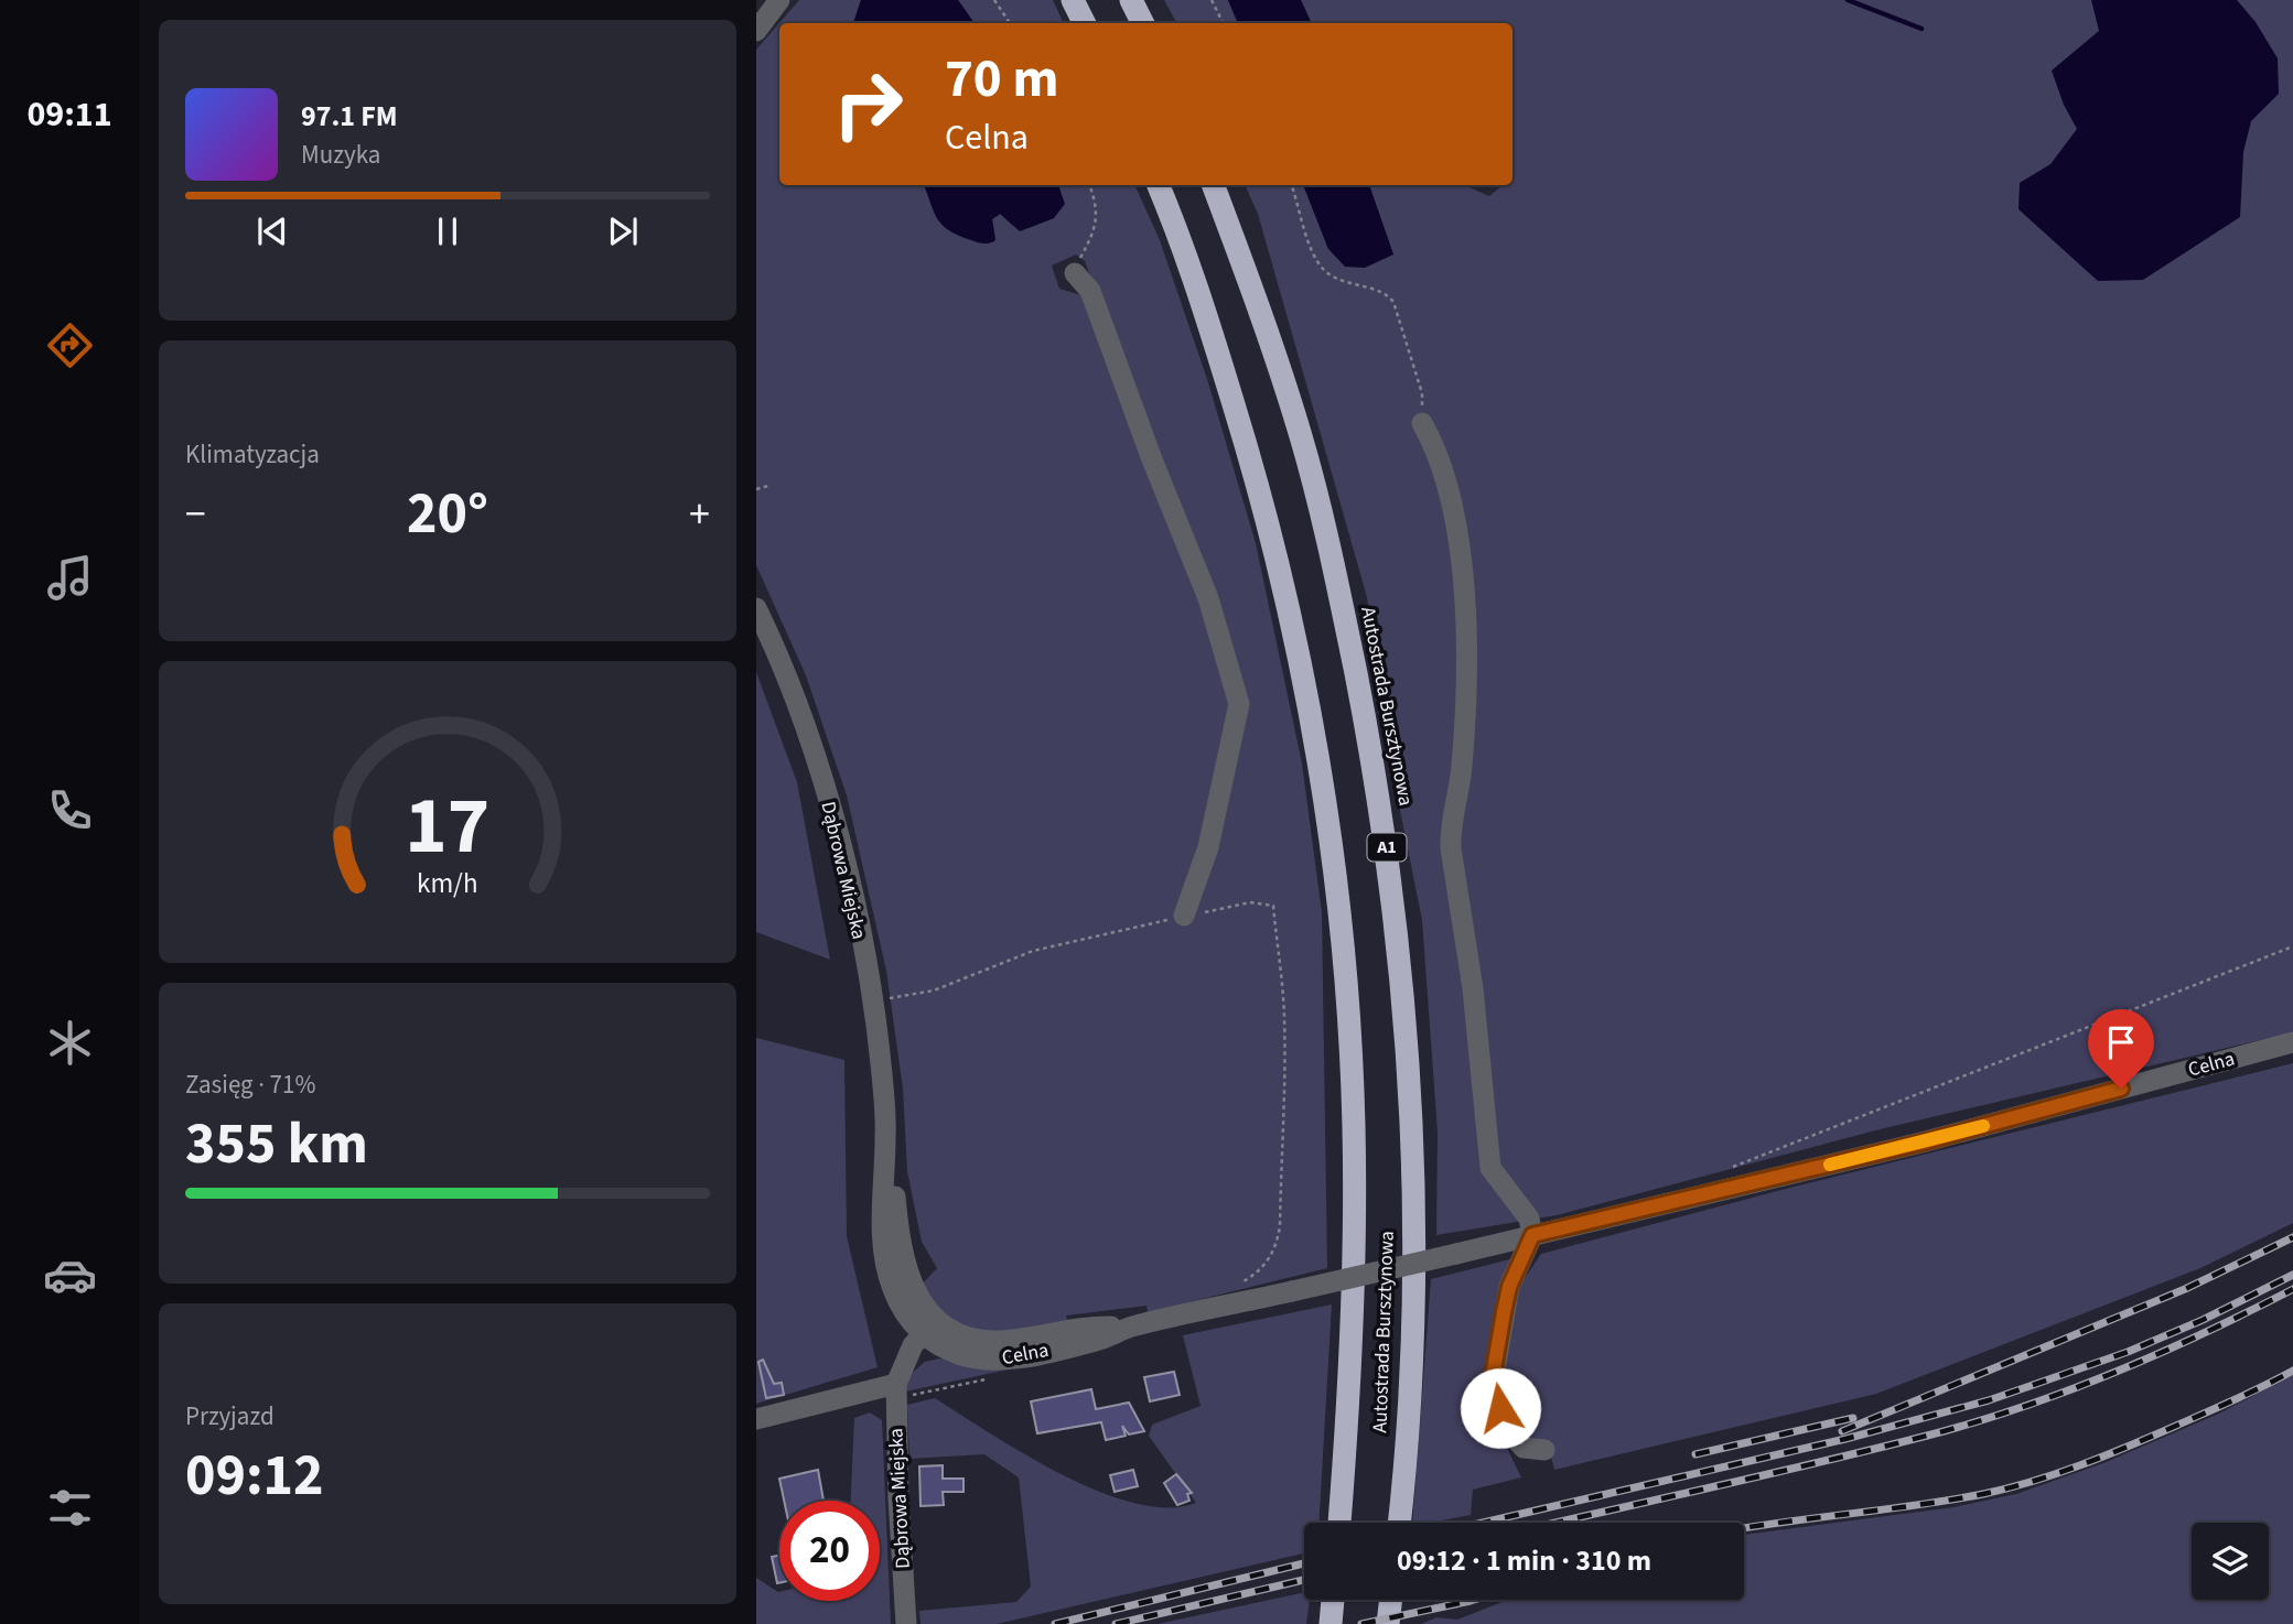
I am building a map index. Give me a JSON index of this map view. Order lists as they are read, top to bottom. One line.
{"streets":{"highway":["Autostrada Bursztynowa","A1"],"street":["Dąbrowa Miejska","Celna"]},"crossings":[["Dąbrowa Miejska","Celna"]],"page":{"tabs":"09:11","turn":["70 m","Celna"],"song":["97.1 FM","Muzyka"],"tile":["Klimatyzacja",["Zasięg · 71%","355 km"],["Przyjazd","09:12"]],"heat":["−","20°","+"],"limit":"20","trip":"09:12 · 1 min · 310 m","gauge":["17","km/h"]}}
